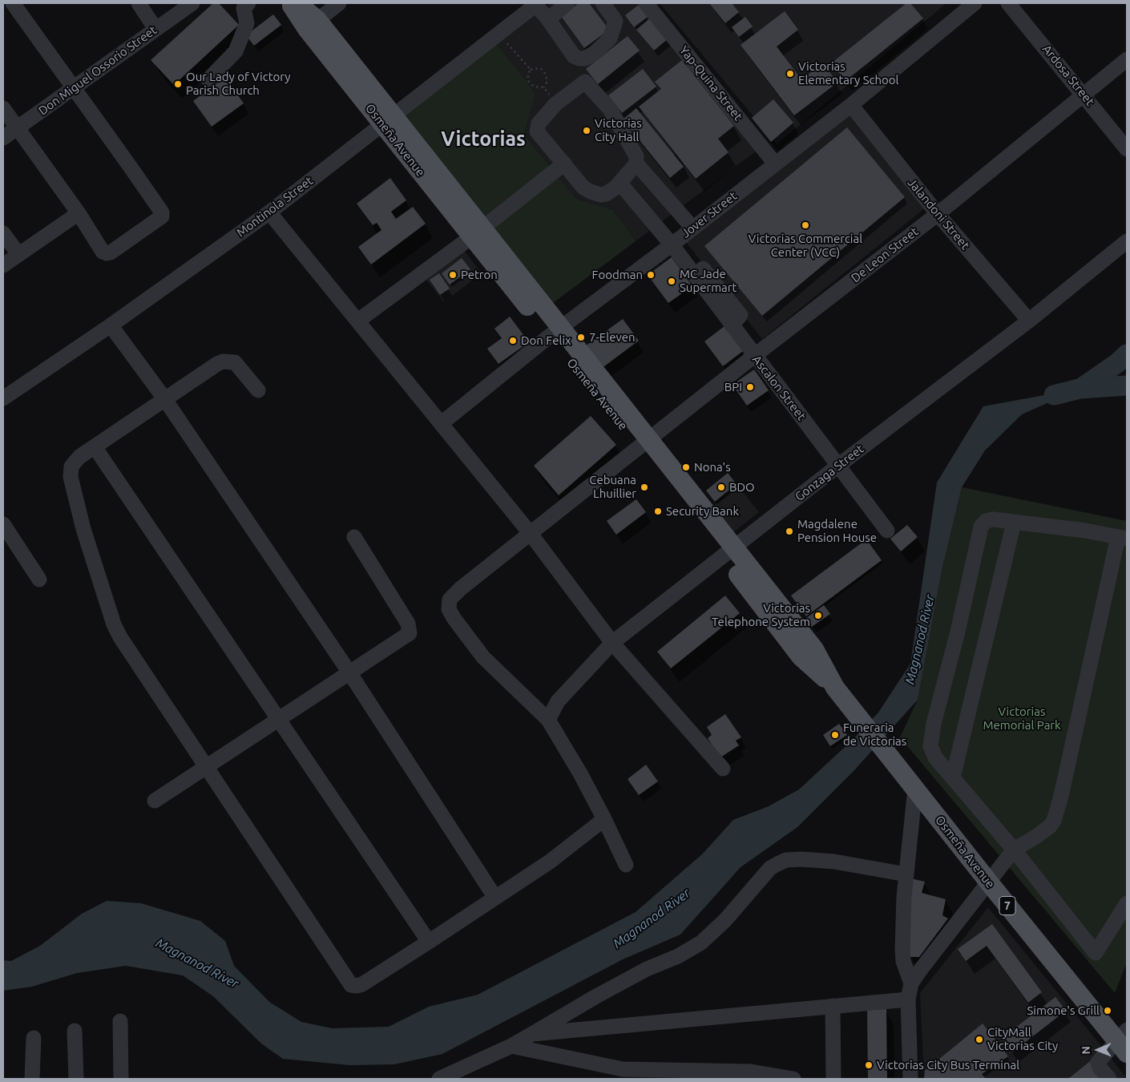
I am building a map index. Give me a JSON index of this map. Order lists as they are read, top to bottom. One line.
{"streets":{"main road":["Osmeña Avenue","7"],"street":["Don Miguel Ossorio Street","Ardosa Street","Yap-Quina Street","Montinola Street","Jalandoni Street","Jover Street","De Leon Street","Ascalon Street","Gonzaga Street"]},"crossings":[["Ardosa Street","De Leon Street"],["Yap-Quina Street","Jover Street"],["Osmeña Avenue","Montinola Street"],["Osmeña Avenue","Jover Street"],["Osmeña Avenue","De Leon Street"],["Osmeña Avenue","Gonzaga Street"],["Jalandoni Street","Jover Street"],["Jalandoni Street","De Leon Street"],["Jalandoni Street","Gonzaga Street"],["Jover Street","Ascalon Street"],["De Leon Street","Ascalon Street"],["De Leon Street","Gonzaga Street"],["Ascalon Street","Gonzaga Street"]],"districts":["Victorias"],"water":["Magnanod River"],"parks":["Victorias Memorial Park"],"places":["Victorias Elementary School","Our Lady of Victory Parish Church","Victorias City Hall","Victorias Commercial Center (VCC)","Petron","Foodman","MC Jade Supermart","7-Eleven","Don Felix","BPI","Nona's","Cebuana Lhuillier","BDO","Security Bank","Magdalene Pension House","Victorias Telephone System","Funeraria de Victorias","Simone's Grill","CityMall Victorias City","Victorias City Bus Terminal"],"north":"left"}
